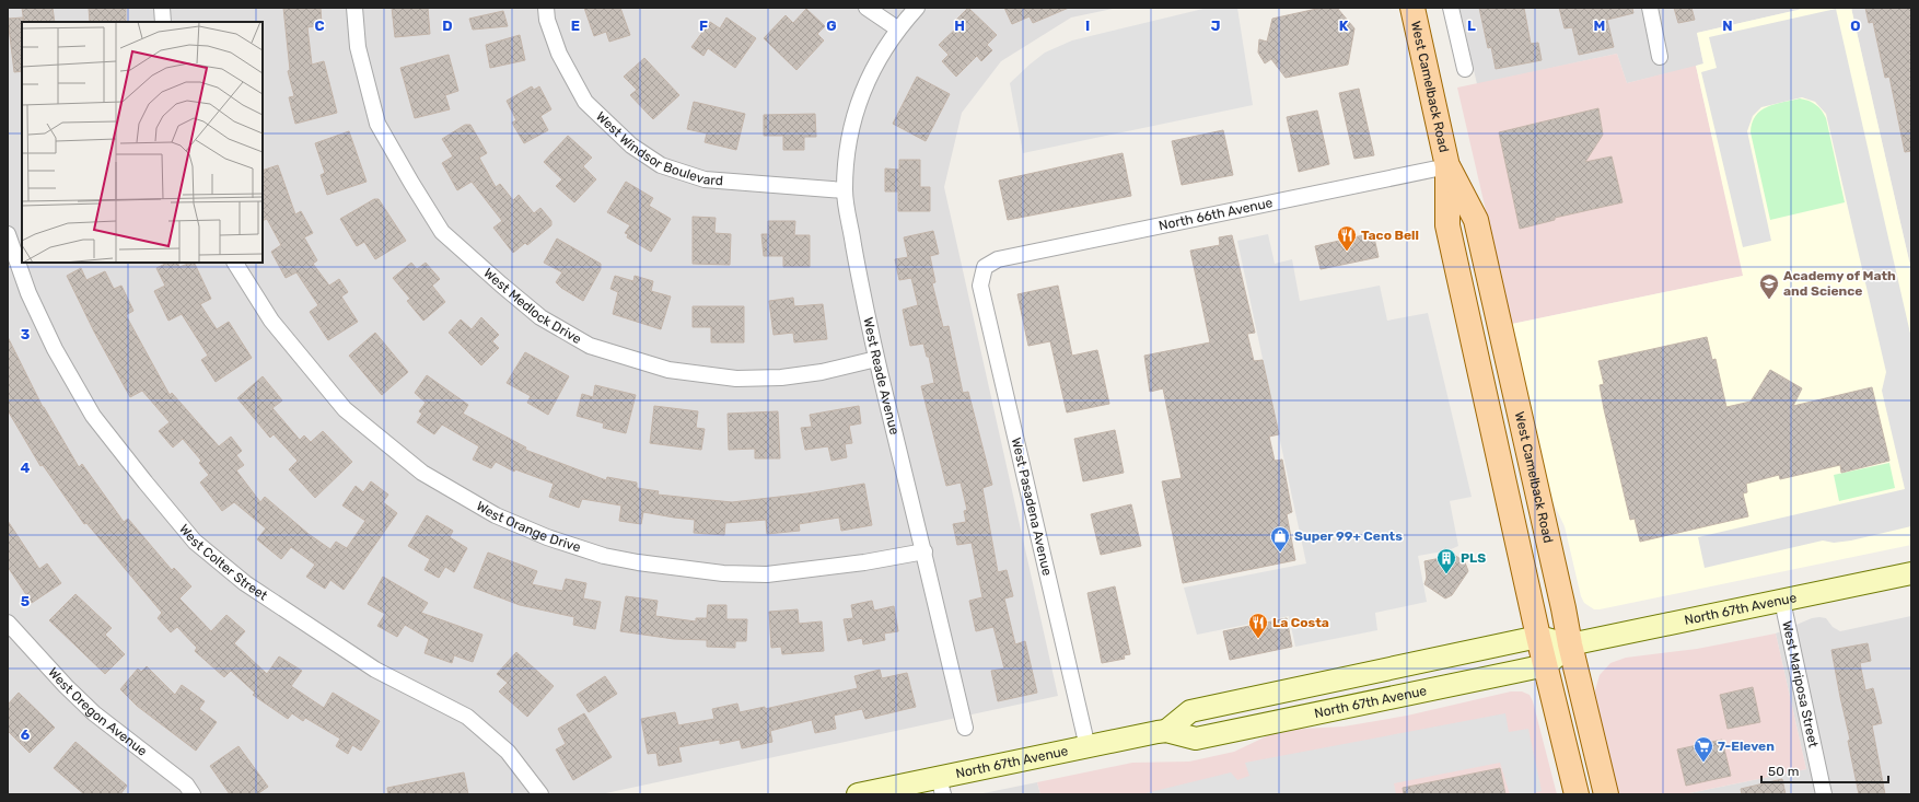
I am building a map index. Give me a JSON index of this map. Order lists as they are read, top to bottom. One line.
{"streets":{"main road":["West Camelback Road","North 67th Avenue"],"street":["West Windsor Boulevard","North 66th Avenue","West Medlock Drive","West Reade Avenue","West Pasadena Avenue","West Orange Drive","West Colter Street","West Mariposa Street","West Oregon Avenue"]},"crossings":[["West Camelback Road","North 66th Avenue"],["West Camelback Road","North 67th Avenue"],["West Windsor Boulevard","West Reade Avenue"],["North 66th Avenue","West Pasadena Avenue"],["West Medlock Drive","West Reade Avenue"],["West Reade Avenue","West Orange Drive"],["West Pasadena Avenue","North 67th Avenue"],["North 67th Avenue","West Mariposa Street"]],"places":{"restaurant":["Taco Bell","La Costa"],"school or university":["Academy of Math and Science"],"shop":["Super 99+ Cents"],"building":["PLS"],"supermarket":["7-Eleven"]},"scale_bar":"50 m","grid":{"columns":["C","D","E","F","G","H","I","J","K","L","M","N","O"],"rows":["3","4","5","6"]}}
